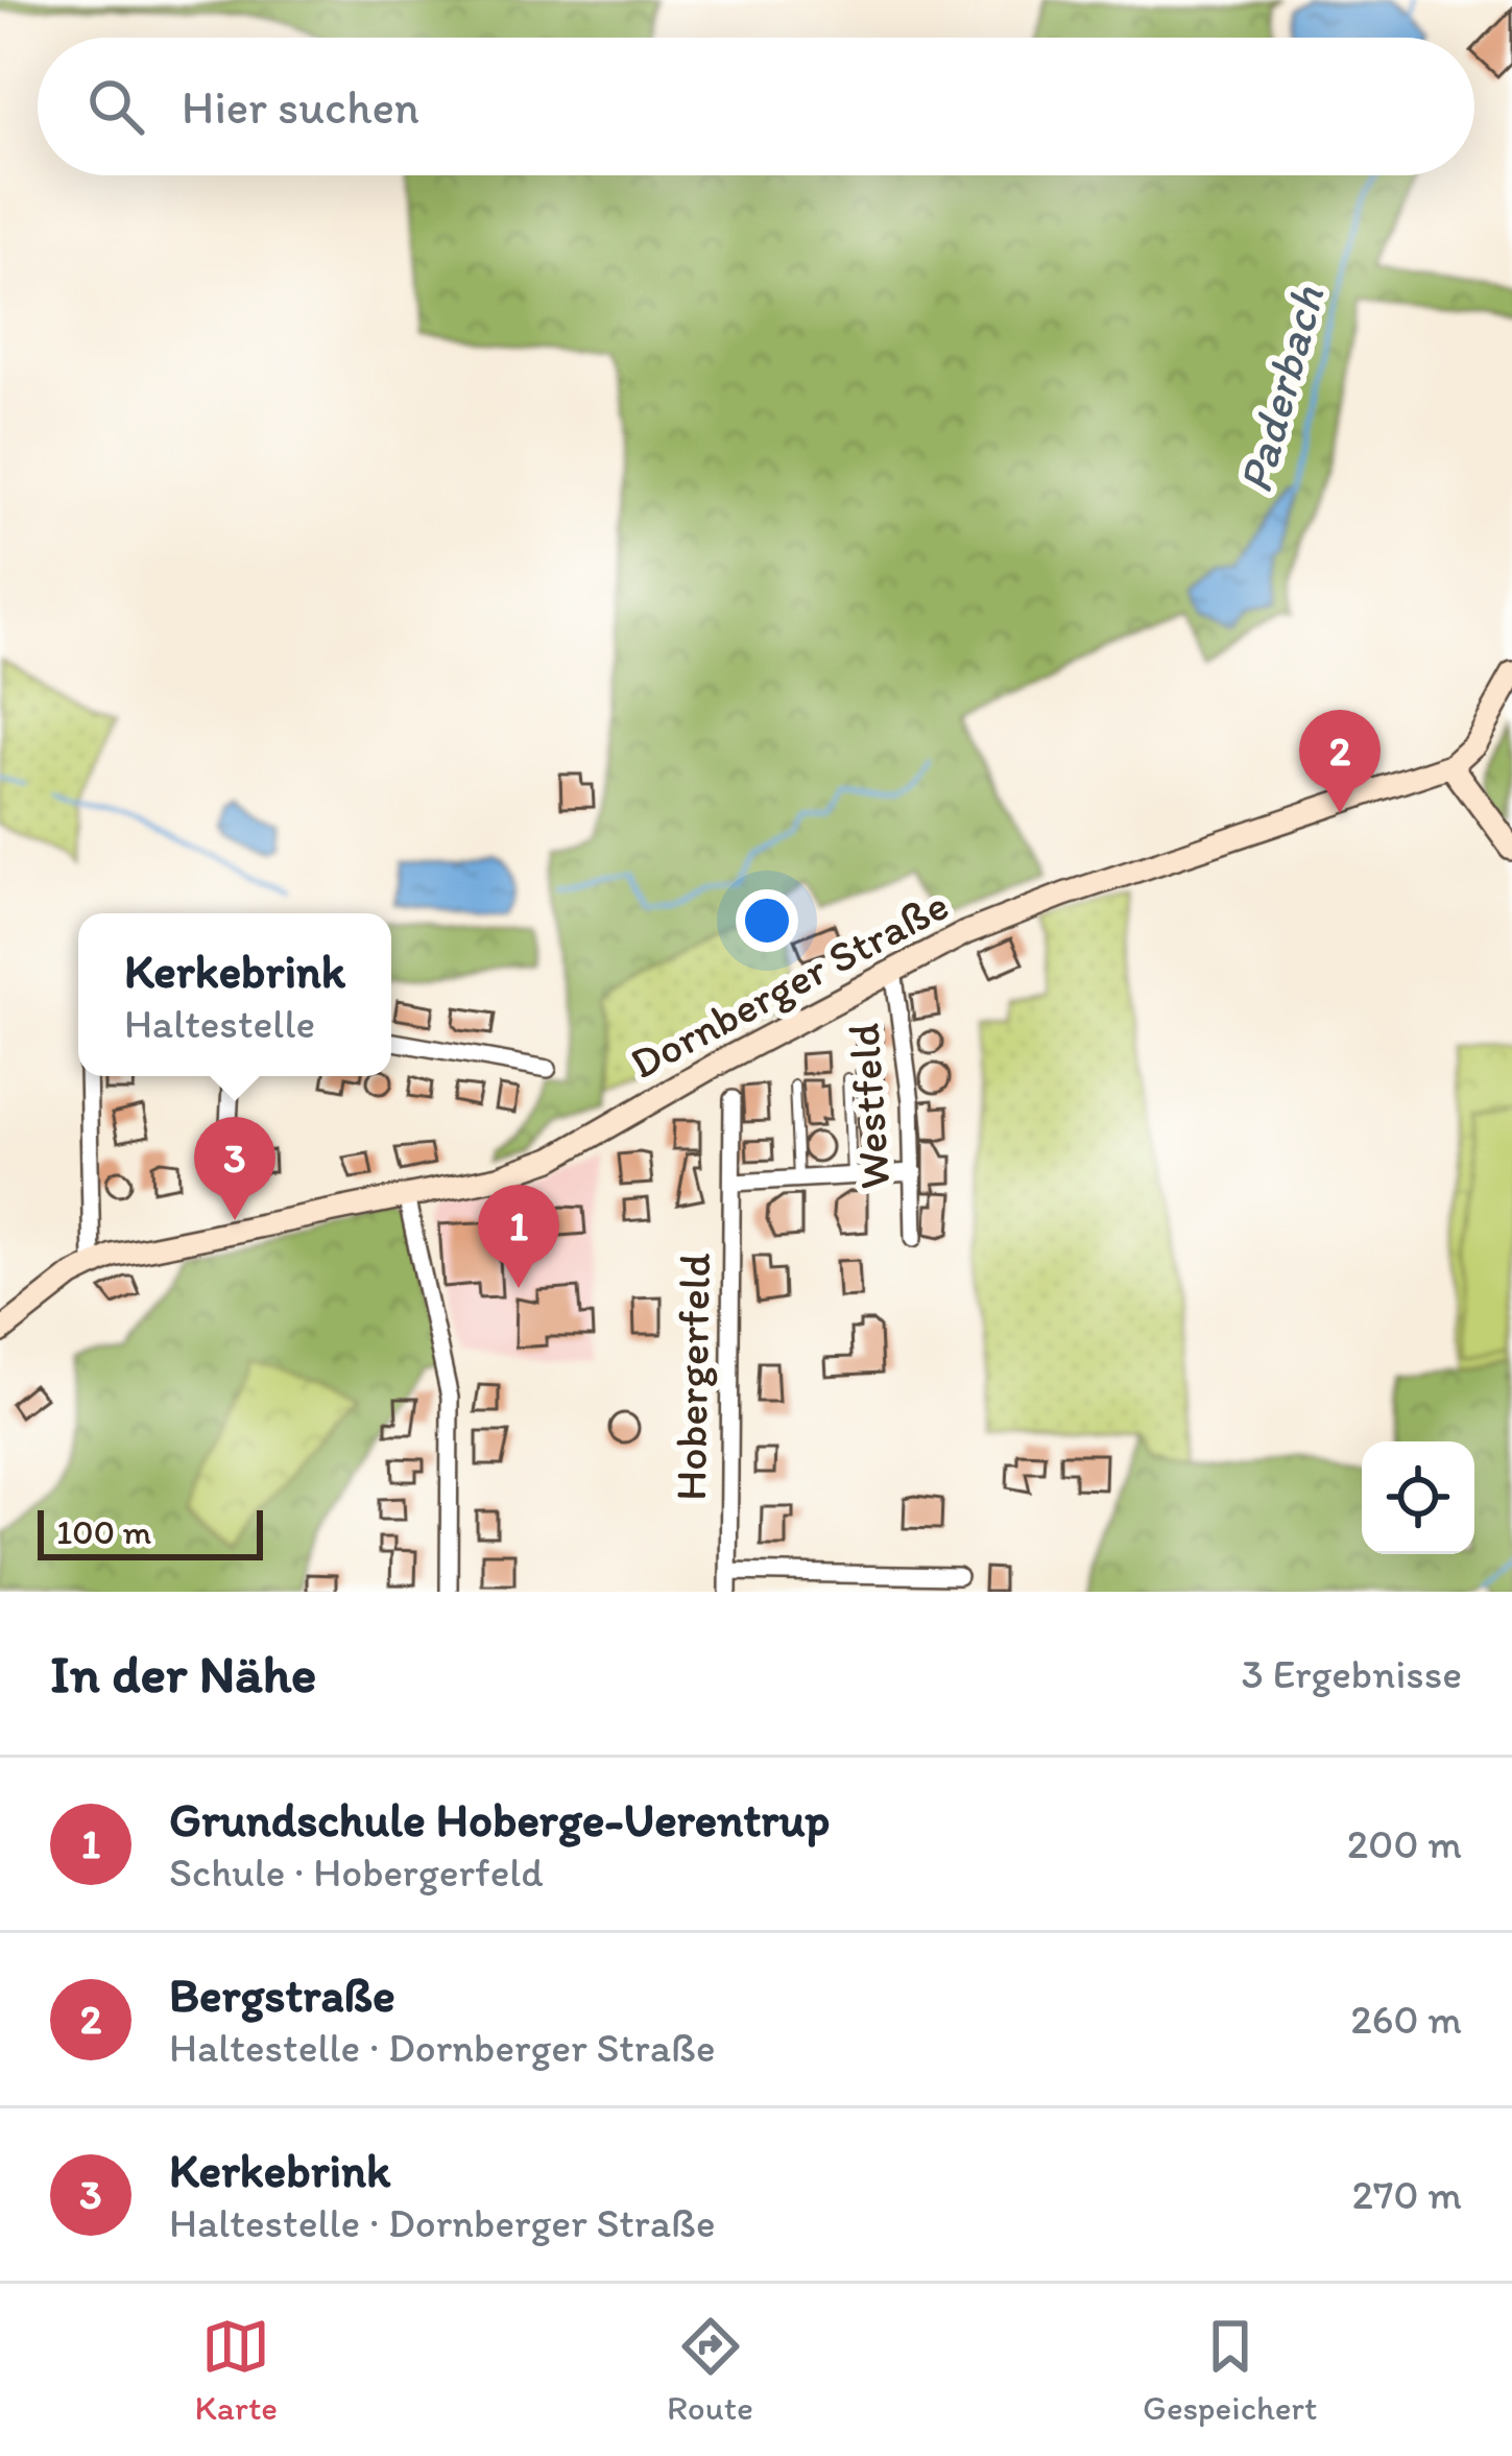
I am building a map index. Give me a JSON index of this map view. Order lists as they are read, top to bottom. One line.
{"streets":{"street":["Dornberger Straße","Westfeld","Hobergerfeld"]},"crossings":[["Dornberger Straße","Westfeld"]],"water":["Paderbach"],"scale_bar":"100 m","page":{"search":"Hier suchen","pins":["2","3","1"],"popup":["Kerkebrink","Haltestelle"],"scale":"100 m","heading":["In der Nähe","3 Ergebnisse"],"list":[{"mark":"1","name":"Grundschule Hoberge-Uerentrup","note":"Schule · Hobergerfeld","value":"200 m"},{"mark":"2","name":"Bergstraße","note":"Haltestelle · Dornberger Straße","value":"260 m"},{"mark":"3","name":"Kerkebrink","note":"Haltestelle · Dornberger Straße","value":"270 m"}],"nav":["Karte","Route","Gespeichert"]}}
